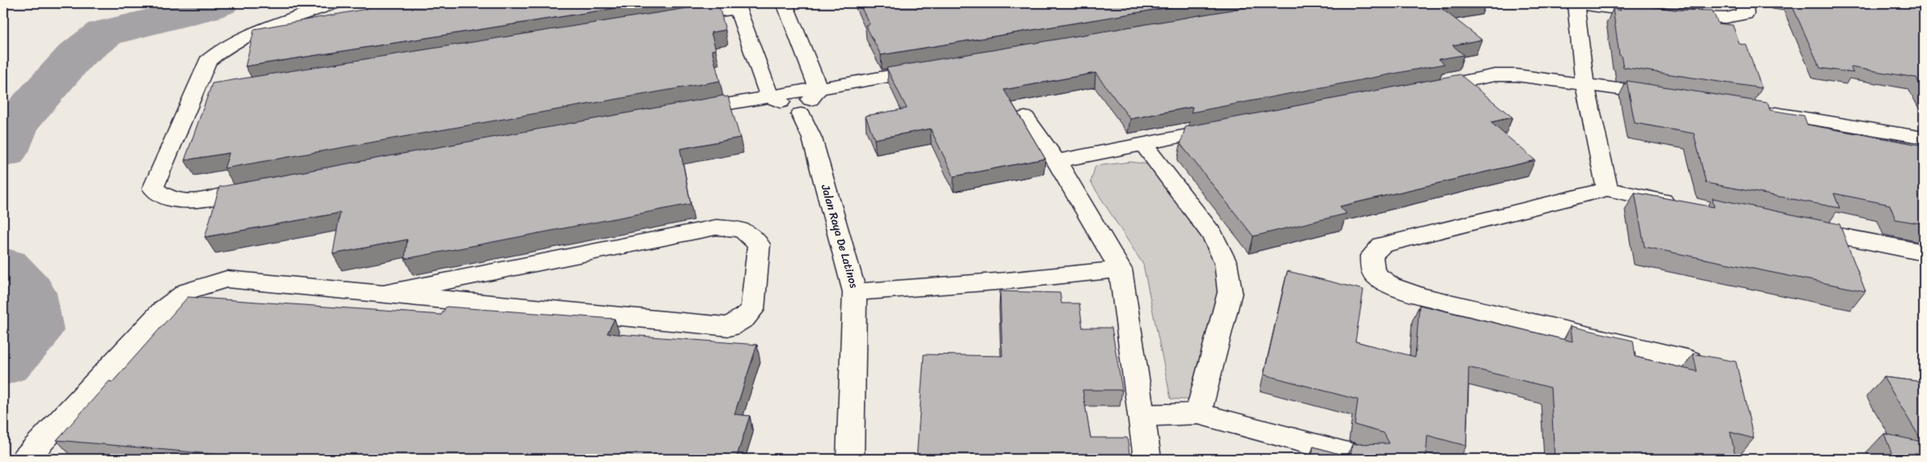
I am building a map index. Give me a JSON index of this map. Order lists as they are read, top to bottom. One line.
{"streets":{"street":["Jalan Raya De Latinos"]}}
